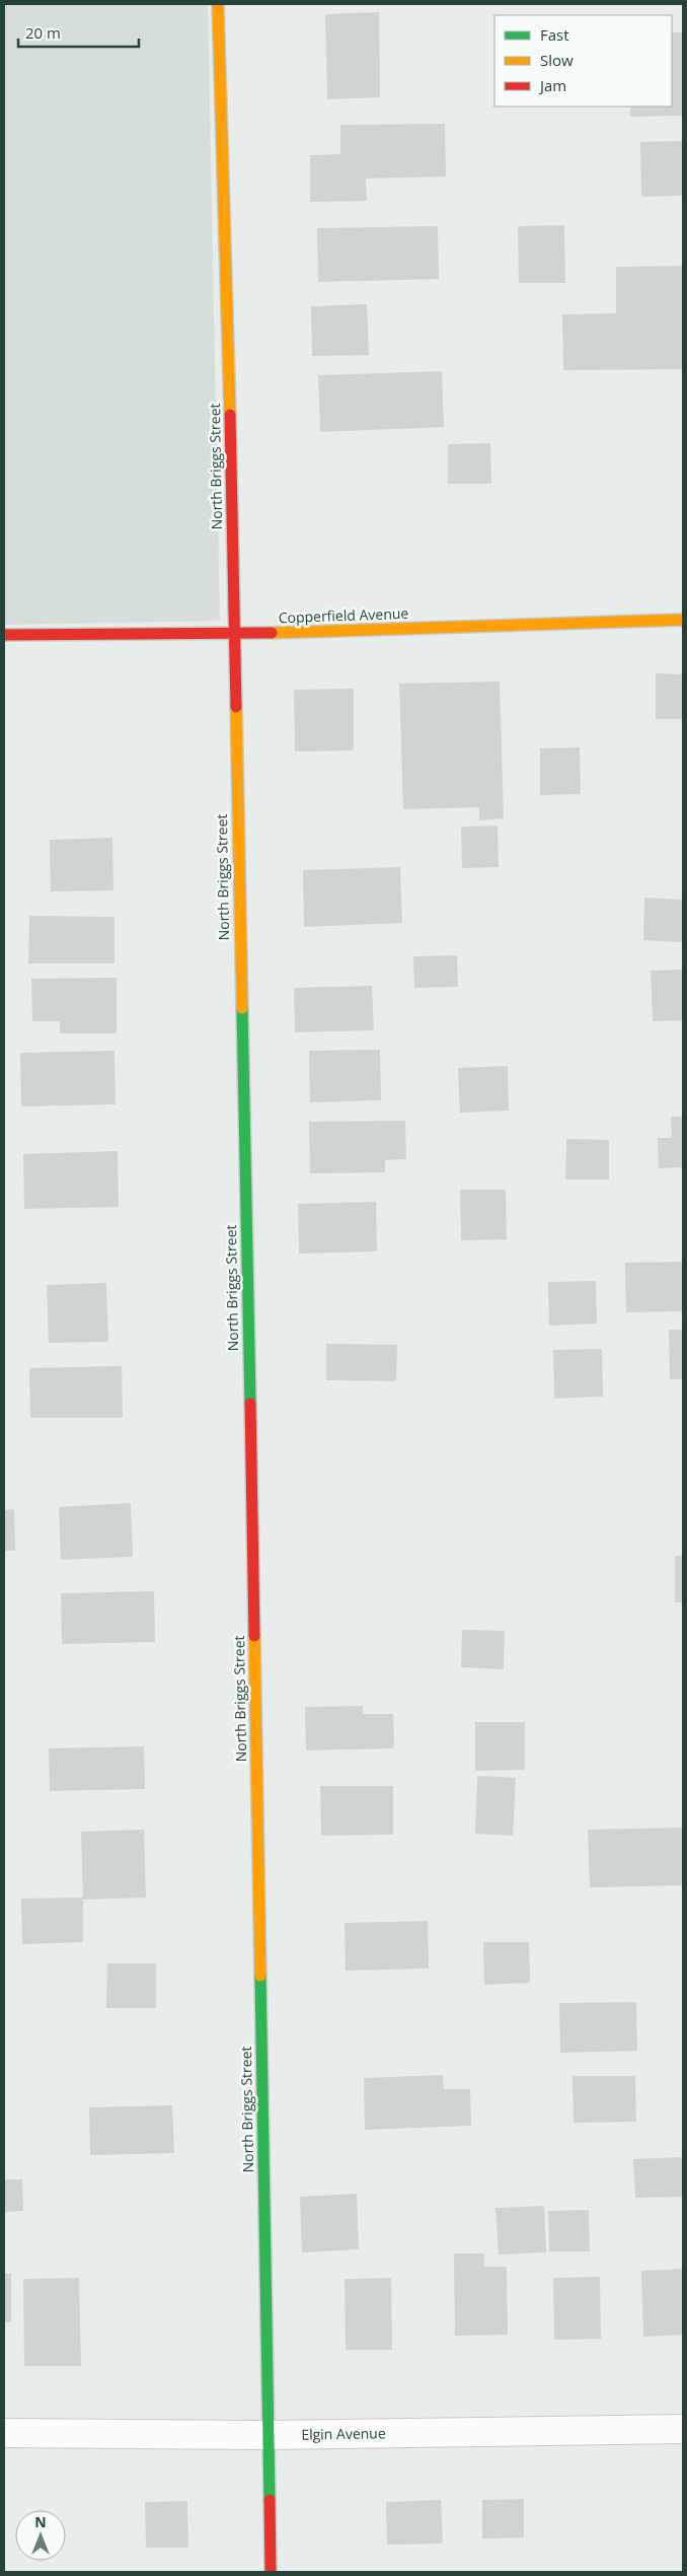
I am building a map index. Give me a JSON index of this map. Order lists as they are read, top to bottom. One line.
{"streets":{"street":["North Briggs Street","Copperfield Avenue","Elgin Avenue"]},"crossings":[["North Briggs Street","Copperfield Avenue"],["North Briggs Street","Elgin Avenue"]],"legend":["Fast","Slow","Jam"],"scale_bar":"20 m","north":"top"}
